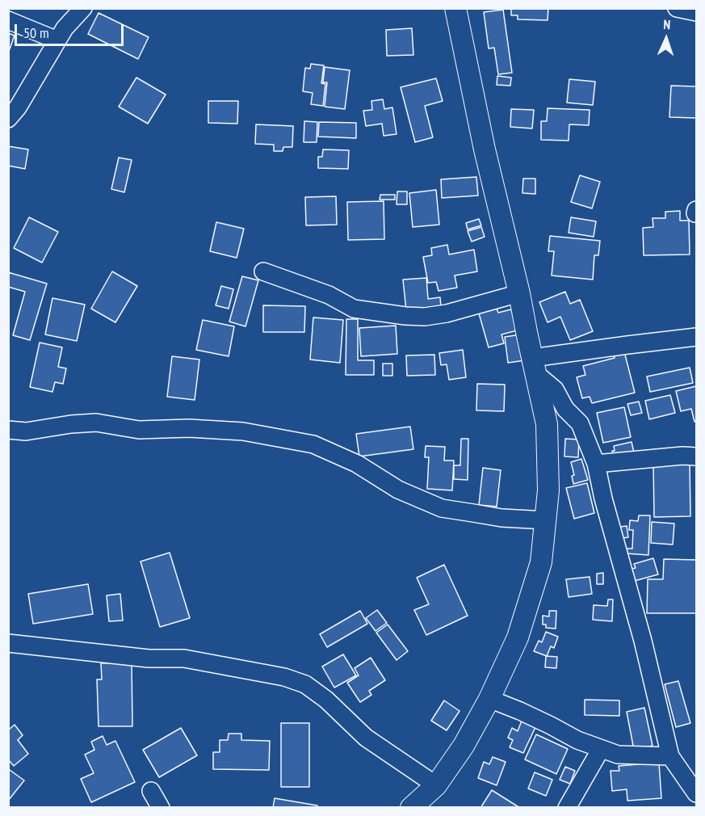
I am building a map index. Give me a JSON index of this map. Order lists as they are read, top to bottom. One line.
{"scale_bar":"50 m","north":"top"}
